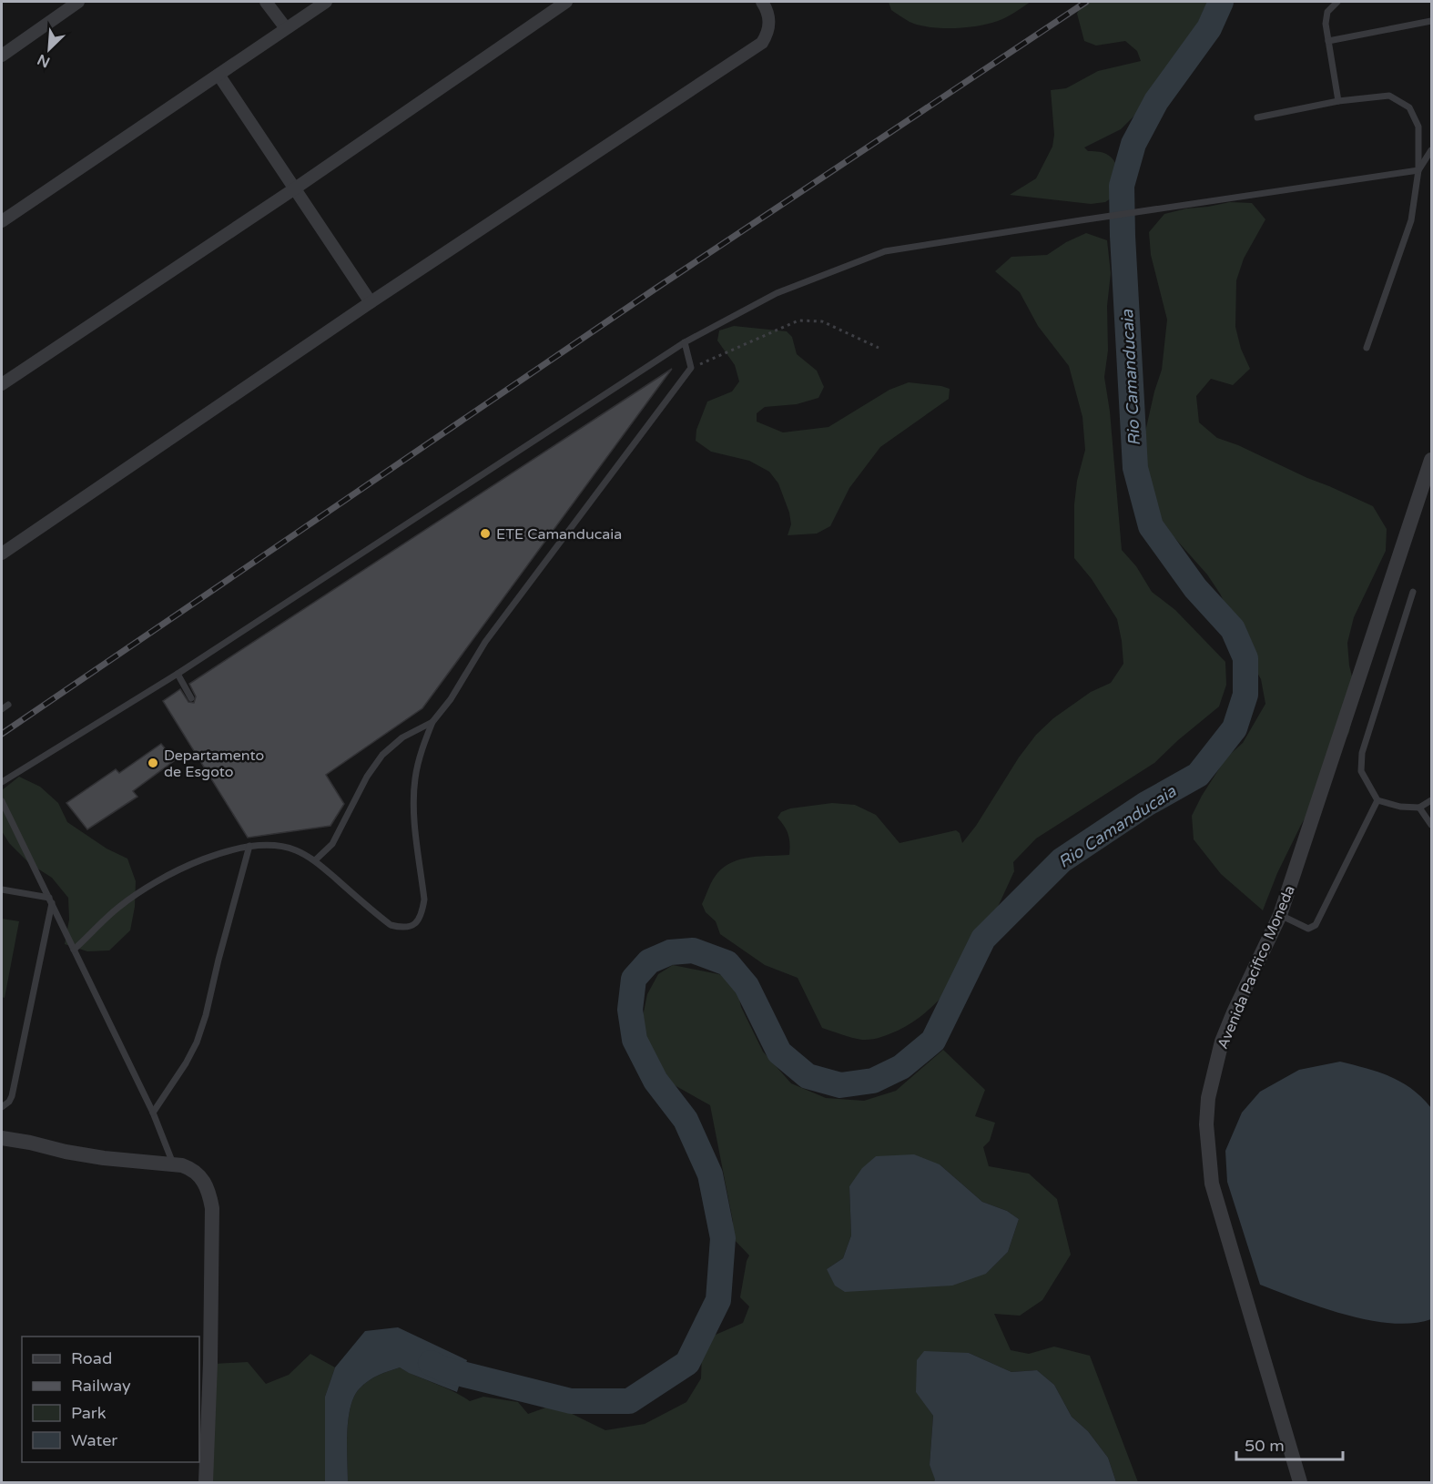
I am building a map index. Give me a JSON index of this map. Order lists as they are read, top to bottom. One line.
{"streets":{"street":["Avenida Pacifico Moneda"]},"water":["Rio Camanducaia"],"places":["ETE Camanducaia","Departamento de Esgoto"],"legend":["Road","Railway","Park","Water"],"scale_bar":"50 m","north":"bottom left"}
